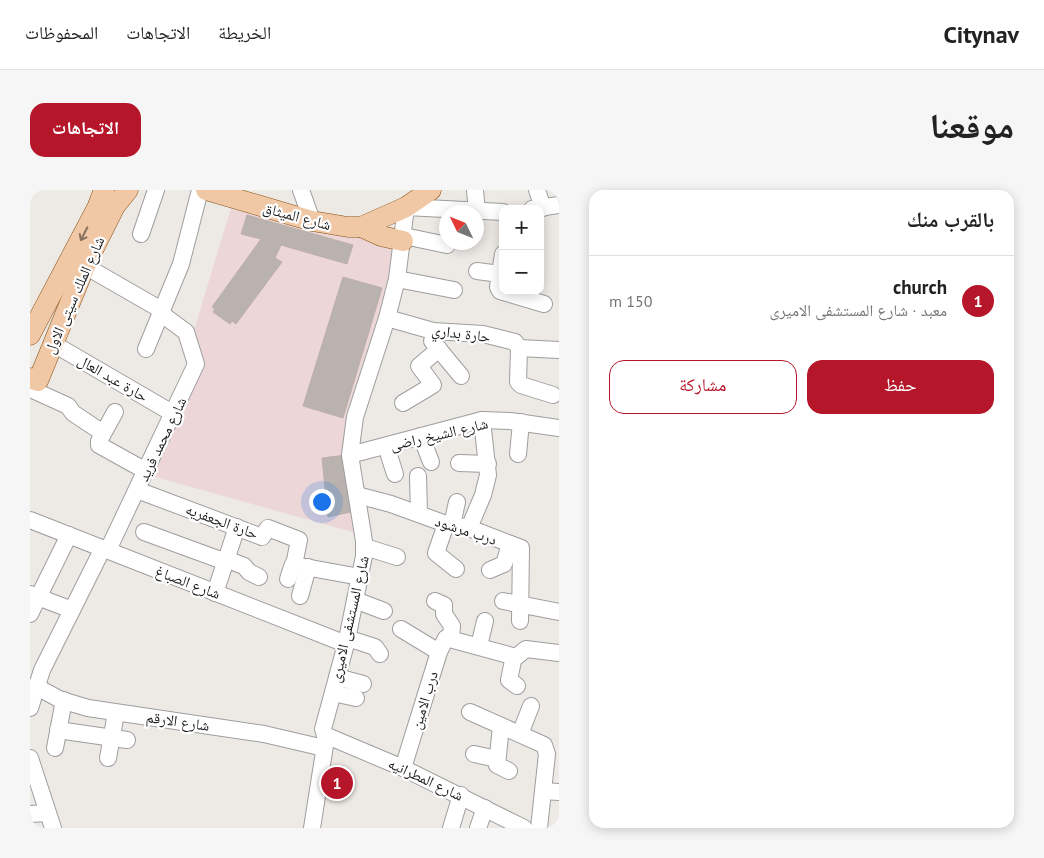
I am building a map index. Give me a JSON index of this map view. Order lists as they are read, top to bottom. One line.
{"streets":{"main road":["شارع الميثاق","شارع الملك سيتى الاول"],"street":["حارة بداري","حارة عبد العال","شارع الشيخ راضى","شارع محمد فريد","حارة الجعفريه","درب مرشود","شارع الصباغ","شارع المستشفى الاميرى","درب الامين","شارع الارقم","شارع المطرانيه"]},"crossings":[["شارع الميثاق","شارع المستشفى الاميرى"],["شارع الملك سيتى الاول","حارة عبد العال"],["حارة بداري","شارع المستشفى الاميرى"],["حارة عبد العال","شارع محمد فريد"],["شارع الشيخ راضى","شارع المستشفى الاميرى"],["شارع محمد فريد","حارة الجعفريه"],["شارع محمد فريد","شارع الصباغ"],["شارع محمد فريد","شارع الارقم"],["درب مرشود","شارع المستشفى الاميرى"],["شارع الصباغ","شارع المستشفى الاميرى"],["شارع المستشفى الاميرى","شارع الارقم"],["شارع المستشفى الاميرى","شارع المطرانيه"],["درب الامين","شارع المطرانيه"],["شارع الارقم","شارع المطرانيه"]],"north":"top left","page":{"header":"Citynav","nav":["الخريطة","الاتجاهات","المحفوظات"],"title":"موقعنا","buttons":["الاتجاهات",["حفظ","مشاركة"]],"heading":"بالقرب منك","map_buttons":["+","−"],"list":[{"mark":"1","name":"church","note":"معبد · شارع المستشفى الاميرى","value":"150 m"}],"pins":"1"}}
